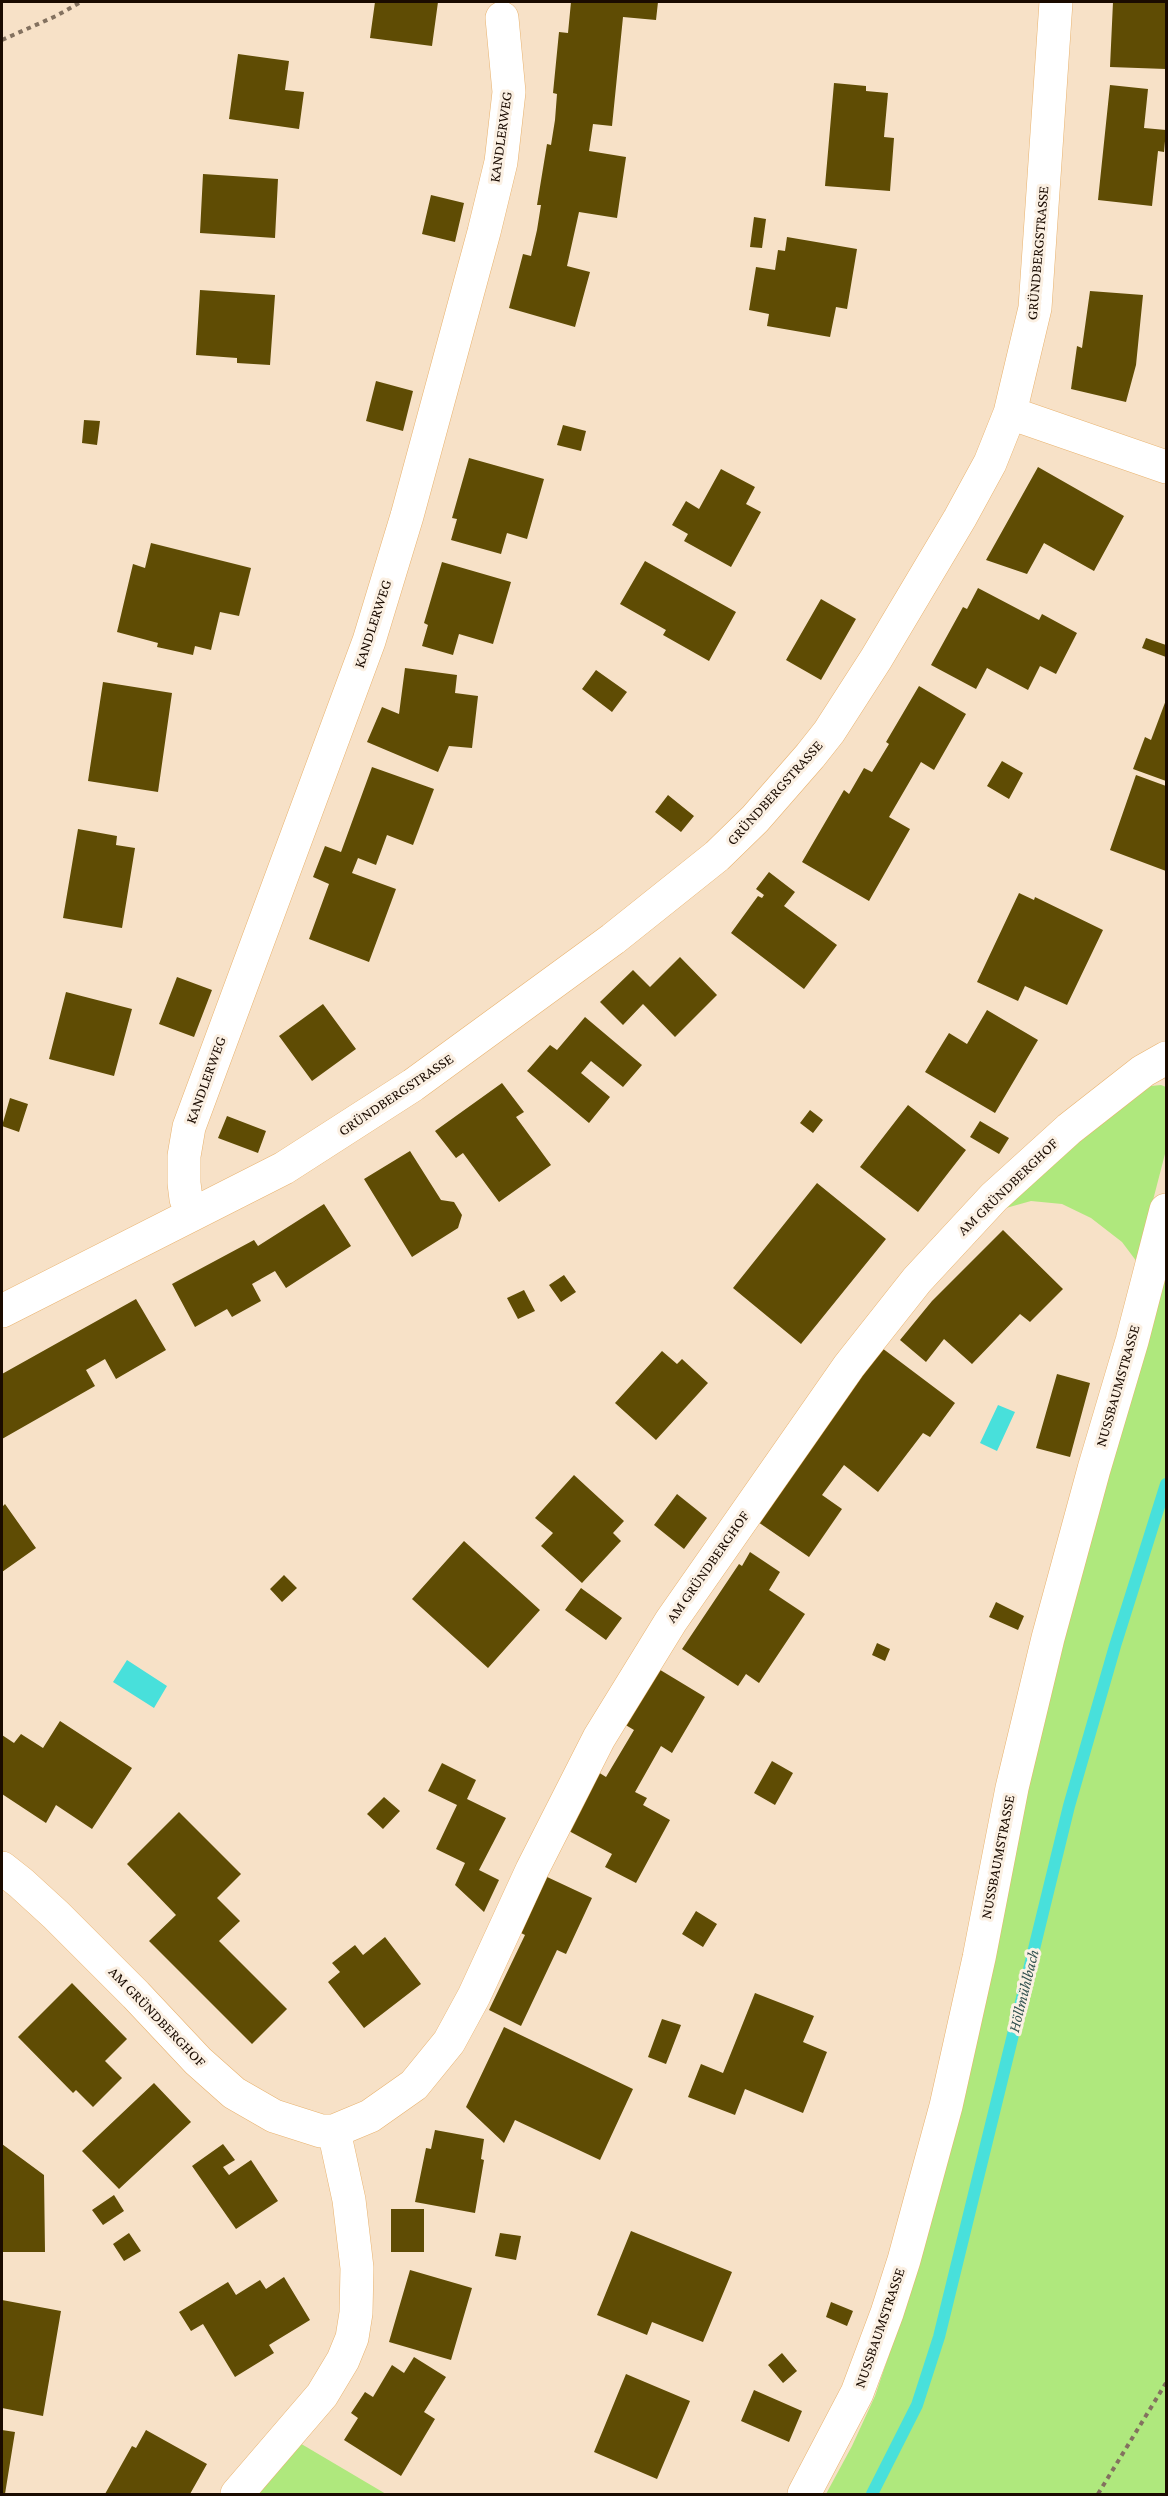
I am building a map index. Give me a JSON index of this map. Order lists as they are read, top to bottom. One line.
{"streets":{"street":["KANDLERWEG","GRÜNDBERGSTRASSE","AM GRÜNDBERGHOF","NUSSBAUMSTRASSE"]},"crossings":[["KANDLERWEG","GRÜNDBERGSTRASSE"]],"water":["Höllmühlbach"]}
